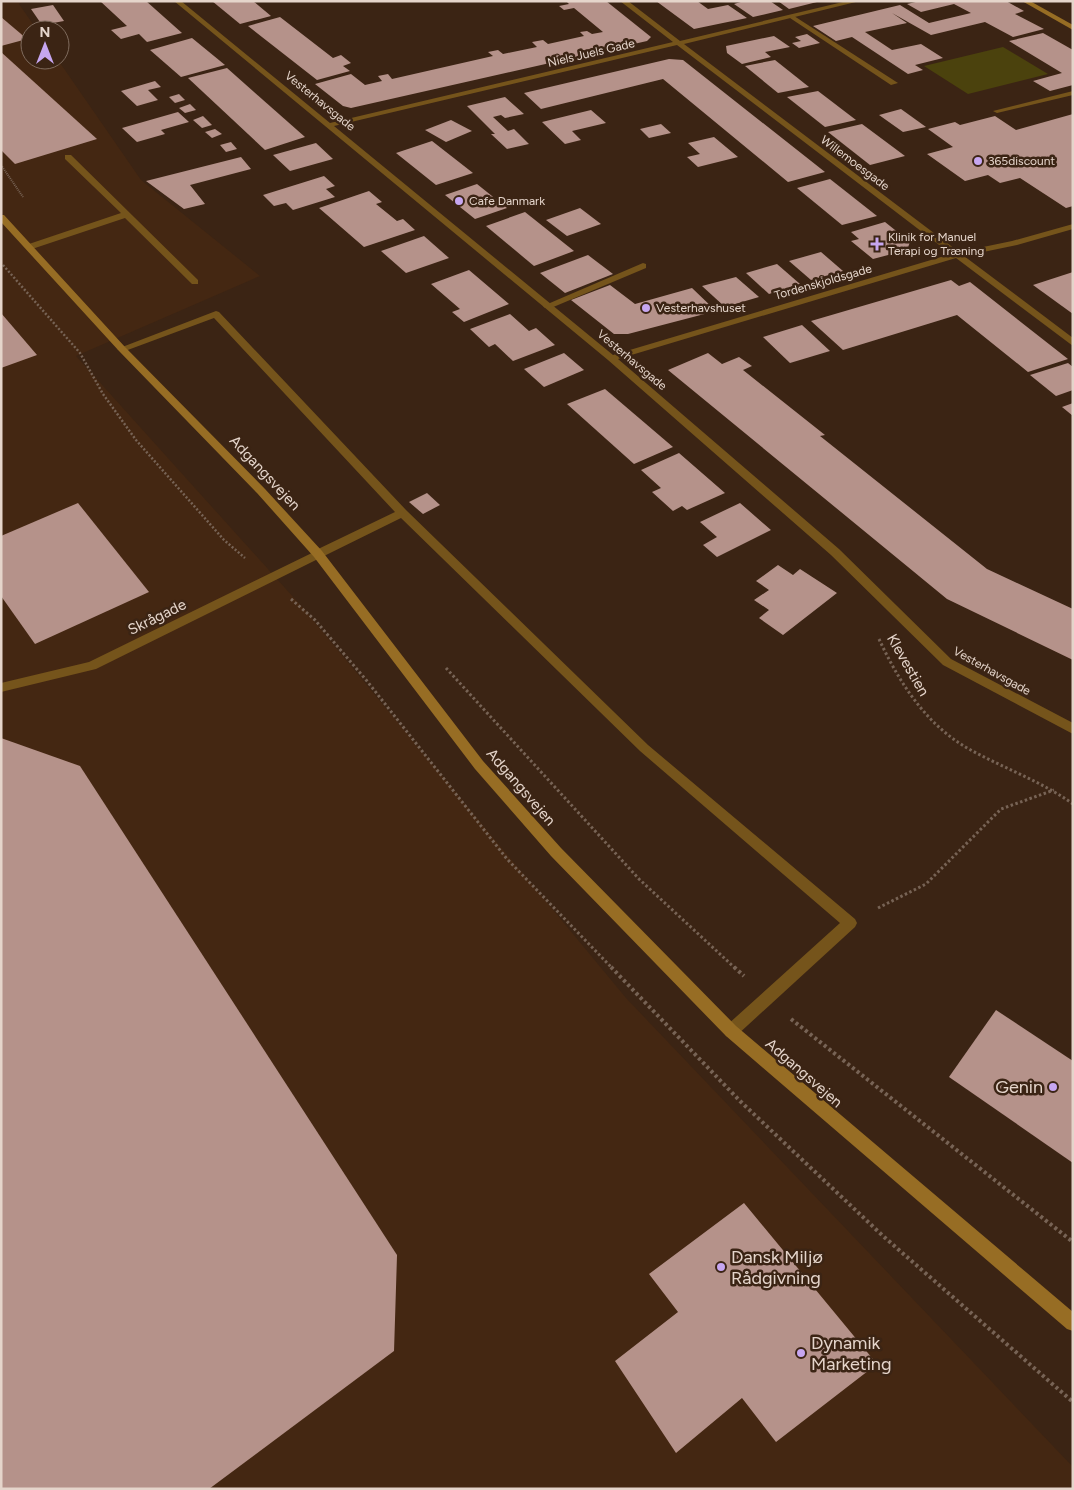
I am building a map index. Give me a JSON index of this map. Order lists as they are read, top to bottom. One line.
{"streets":{"street":["Niels Juels Gade","Vesterhavsgade","Willemoesgade","Tordenskjoldsgade","Adgangsvejen","Skrågade"],"path":["Klevestien"]},"crossings":[["Niels Juels Gade","Vesterhavsgade"],["Niels Juels Gade","Willemoesgade"],["Vesterhavsgade","Tordenskjoldsgade"],["Willemoesgade","Tordenskjoldsgade"],["Adgangsvejen","Skrågade"]],"places":{"other":["365discount","Cafe Danmark","Vesterhavshuset","Genin","Dansk Miljø Rådgivning","Dynamik Marketing"],"health":["Klinik for Manuel Terapi og Træning"]},"north":"top"}
